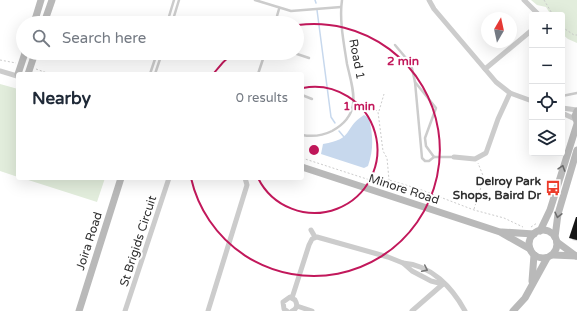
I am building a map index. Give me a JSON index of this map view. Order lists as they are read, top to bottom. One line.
{"streets":{"street":["Minore Road","Joira Road","St Brigids Circuit"],"lane":["Road 1"]},"places":{"bus stop":["Delroy Park Shops, Baird Dr"]},"north":"top","page":{"map_buttons":["+","−"],"search":"Search here","heading":["Nearby","0 results"]},"rings":["2 min","1 min"]}
